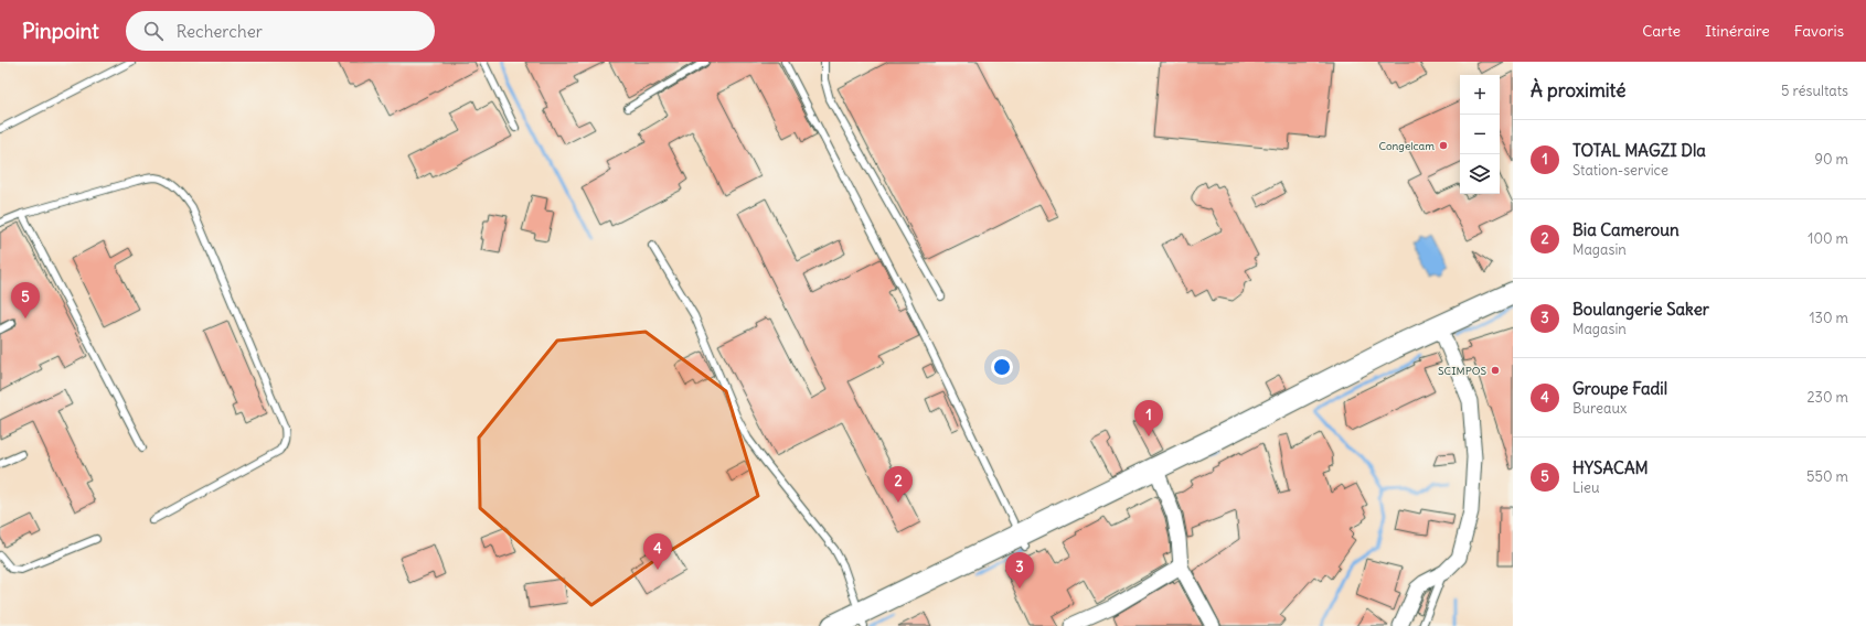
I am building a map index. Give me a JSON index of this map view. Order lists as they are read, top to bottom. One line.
{"places":["Congelcam","SCIMPOS"],"page":{"header":"Pinpoint","search":"Rechercher","nav":["Carte","Itinéraire","Favoris"],"heading":["À proximité","5 résultats"],"map_buttons":["+","−"],"list":[{"mark":"1","name":"TOTAL MAGZI Dla","note":"Station-service","value":"90 m"},{"mark":"2","name":"Bia Cameroun","note":"Magasin","value":"100 m"},{"mark":"3","name":"Boulangerie Saker","note":"Magasin","value":"130 m"},{"mark":"4","name":"Groupe Fadil","note":"Bureaux","value":"230 m"},{"mark":"5","name":"HYSACAM","note":"Lieu","value":"550 m"}],"pins":["5","1","2","4","3"]}}
